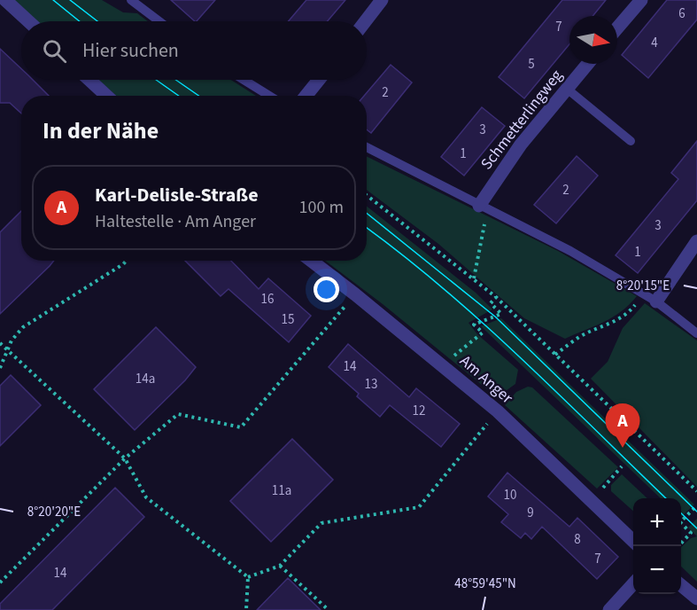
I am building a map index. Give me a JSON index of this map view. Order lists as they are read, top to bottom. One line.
{"streets":{"street":["Schmetterlingweg","Am Anger"]},"house_numbers":["6","7","4","5","2","3","1","2","3","1","16","15","14","14a","13","12","11a","10","9","8","7","14"],"north":"right","page":{"search":"Hier suchen","heading":"In der Nähe","list":[{"mark":"A","name":"Karl-Delisle-Straße","note":"Haltestelle · Am Anger","value":"100 m"}],"pins":"A","map_buttons":["+","−"]},"coordinates":["8°20'15\"E","8°20'20\"E","48°59'45\"N"]}
